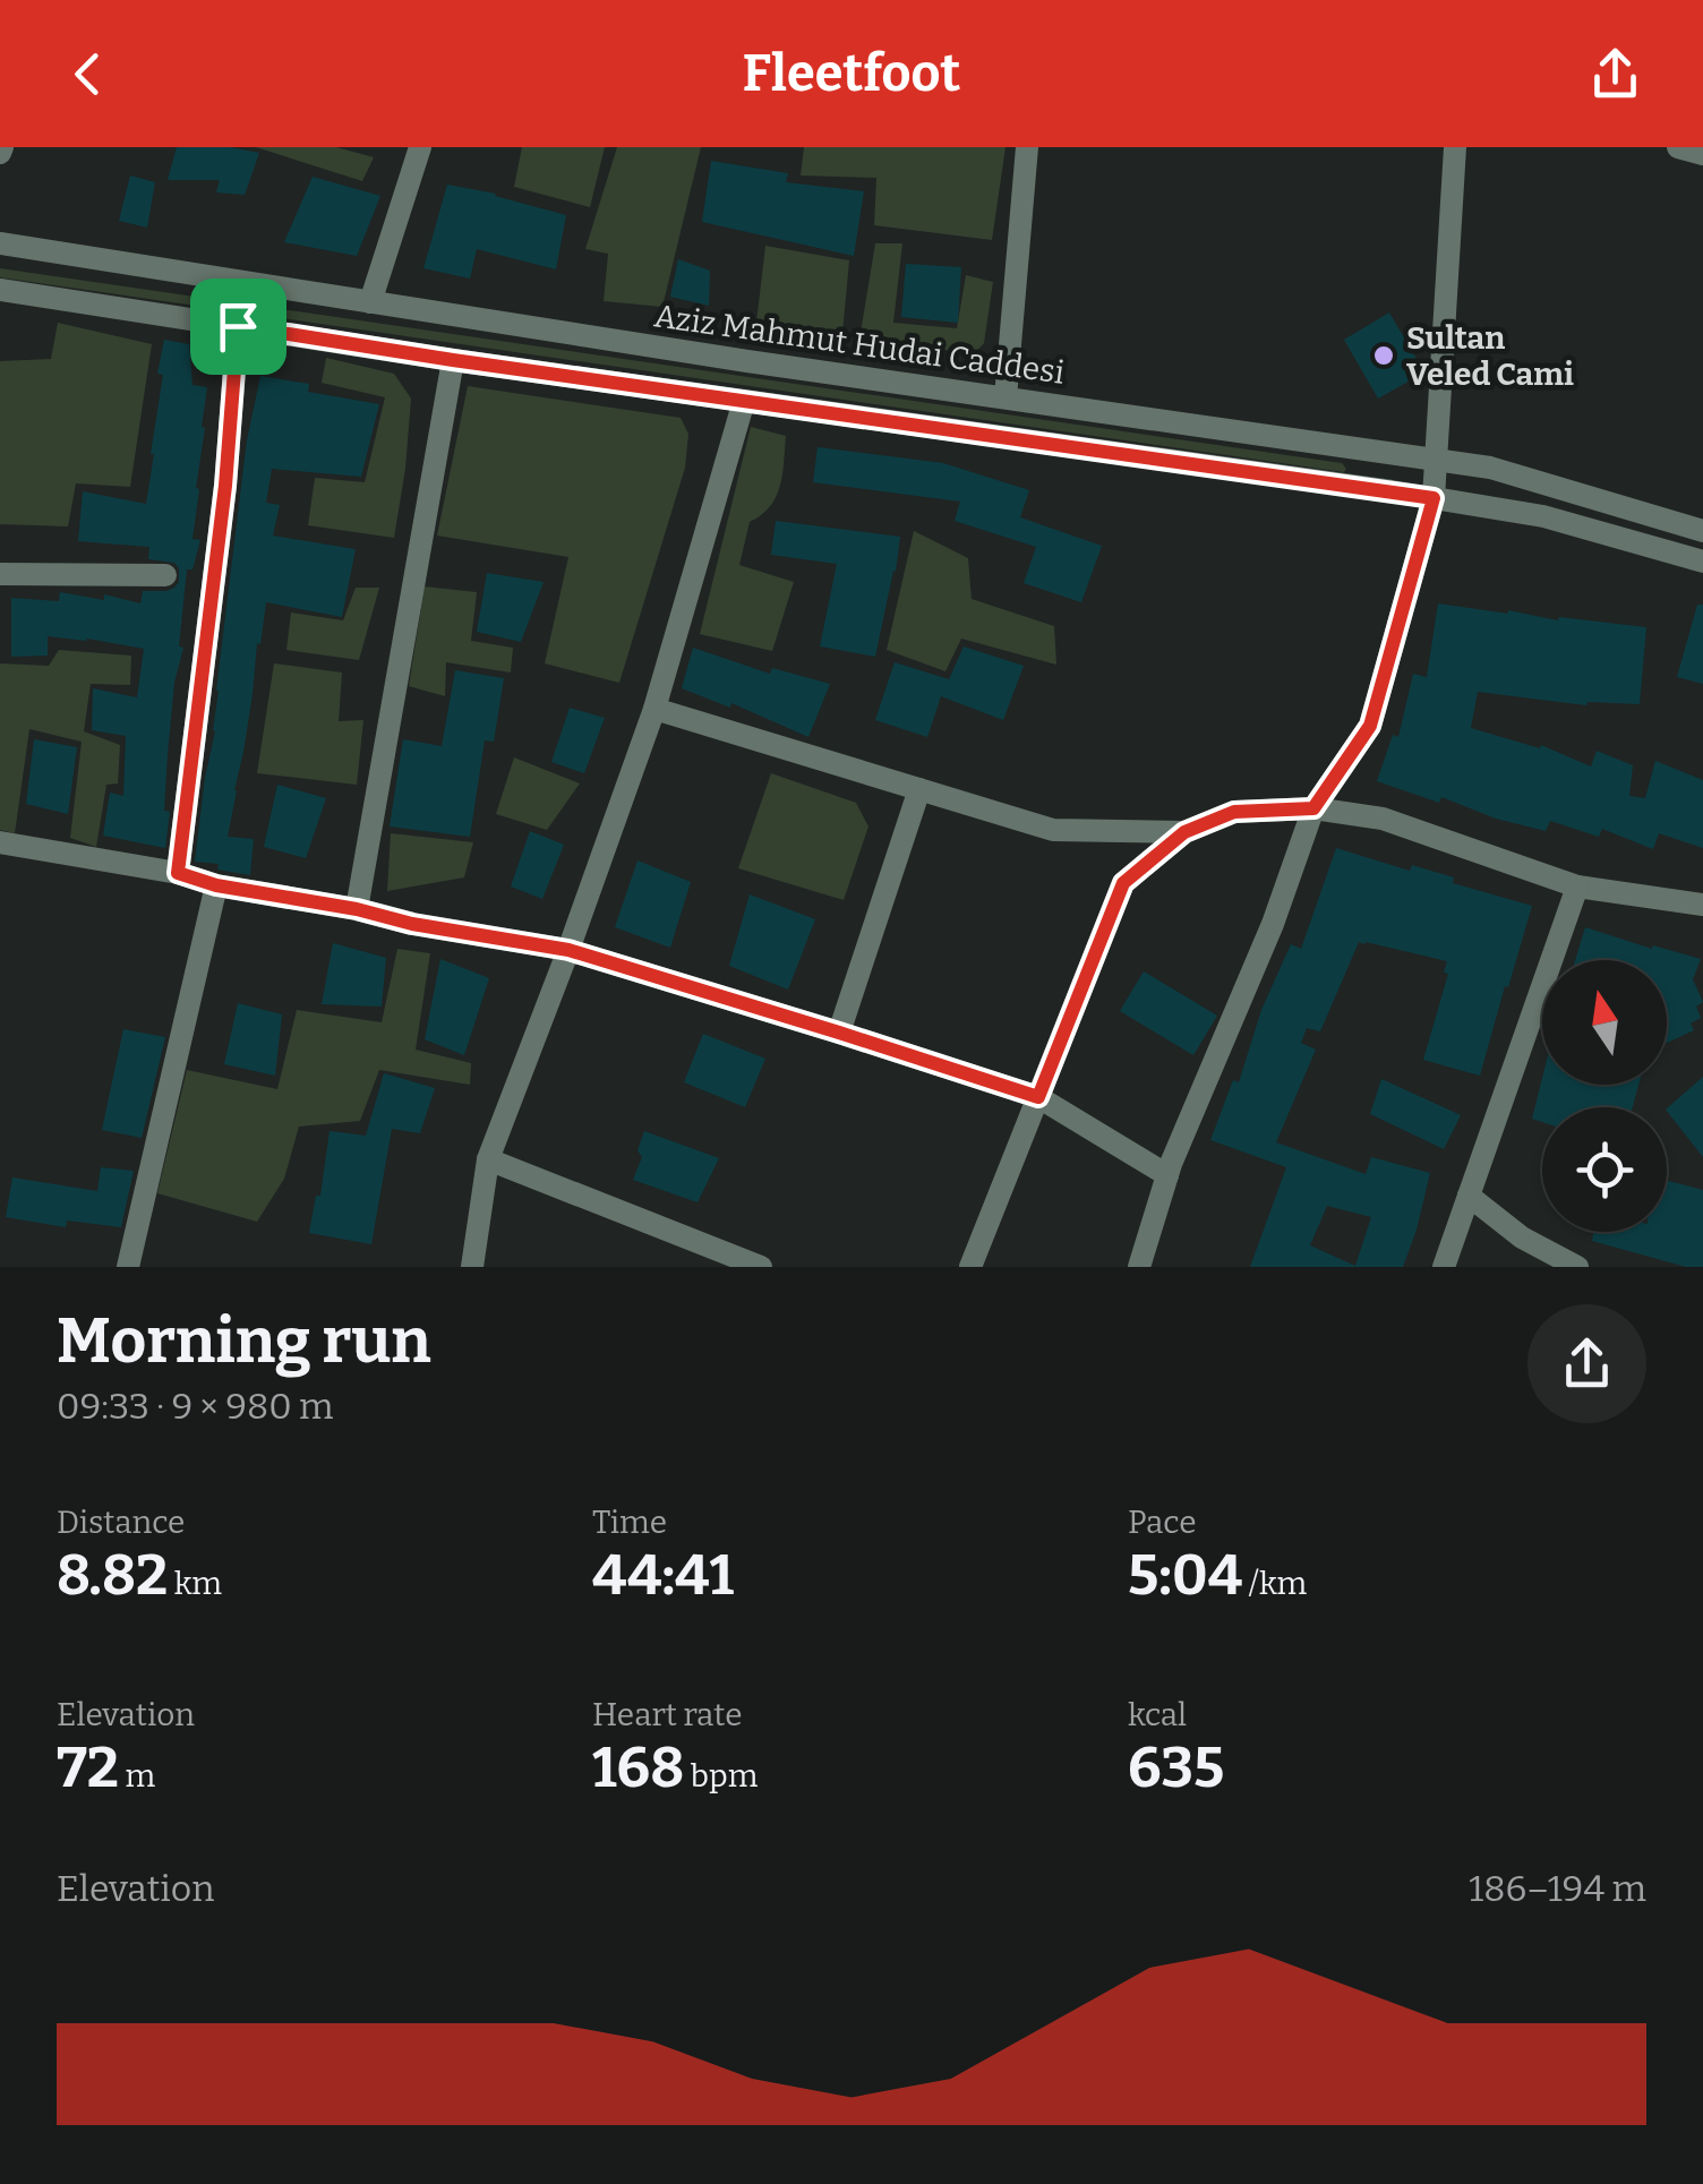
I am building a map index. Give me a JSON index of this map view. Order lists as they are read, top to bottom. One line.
{"streets":{"street":["Aziz Mahmut Hudai Caddesi"]},"places":["Sultan Veled Cami"],"north":"top","page":{"header":"Fleetfoot","heading":["Morning run","09:33 · 9 × 980 m"],"stats":[["Distance","8.82 km"],["Time","44:41"],["Pace","5:04 /km"],["Elevation","72 m"],["Heart rate","168 bpm"],["kcal","635"]],"chart":["Elevation","186–194 m"]}}
